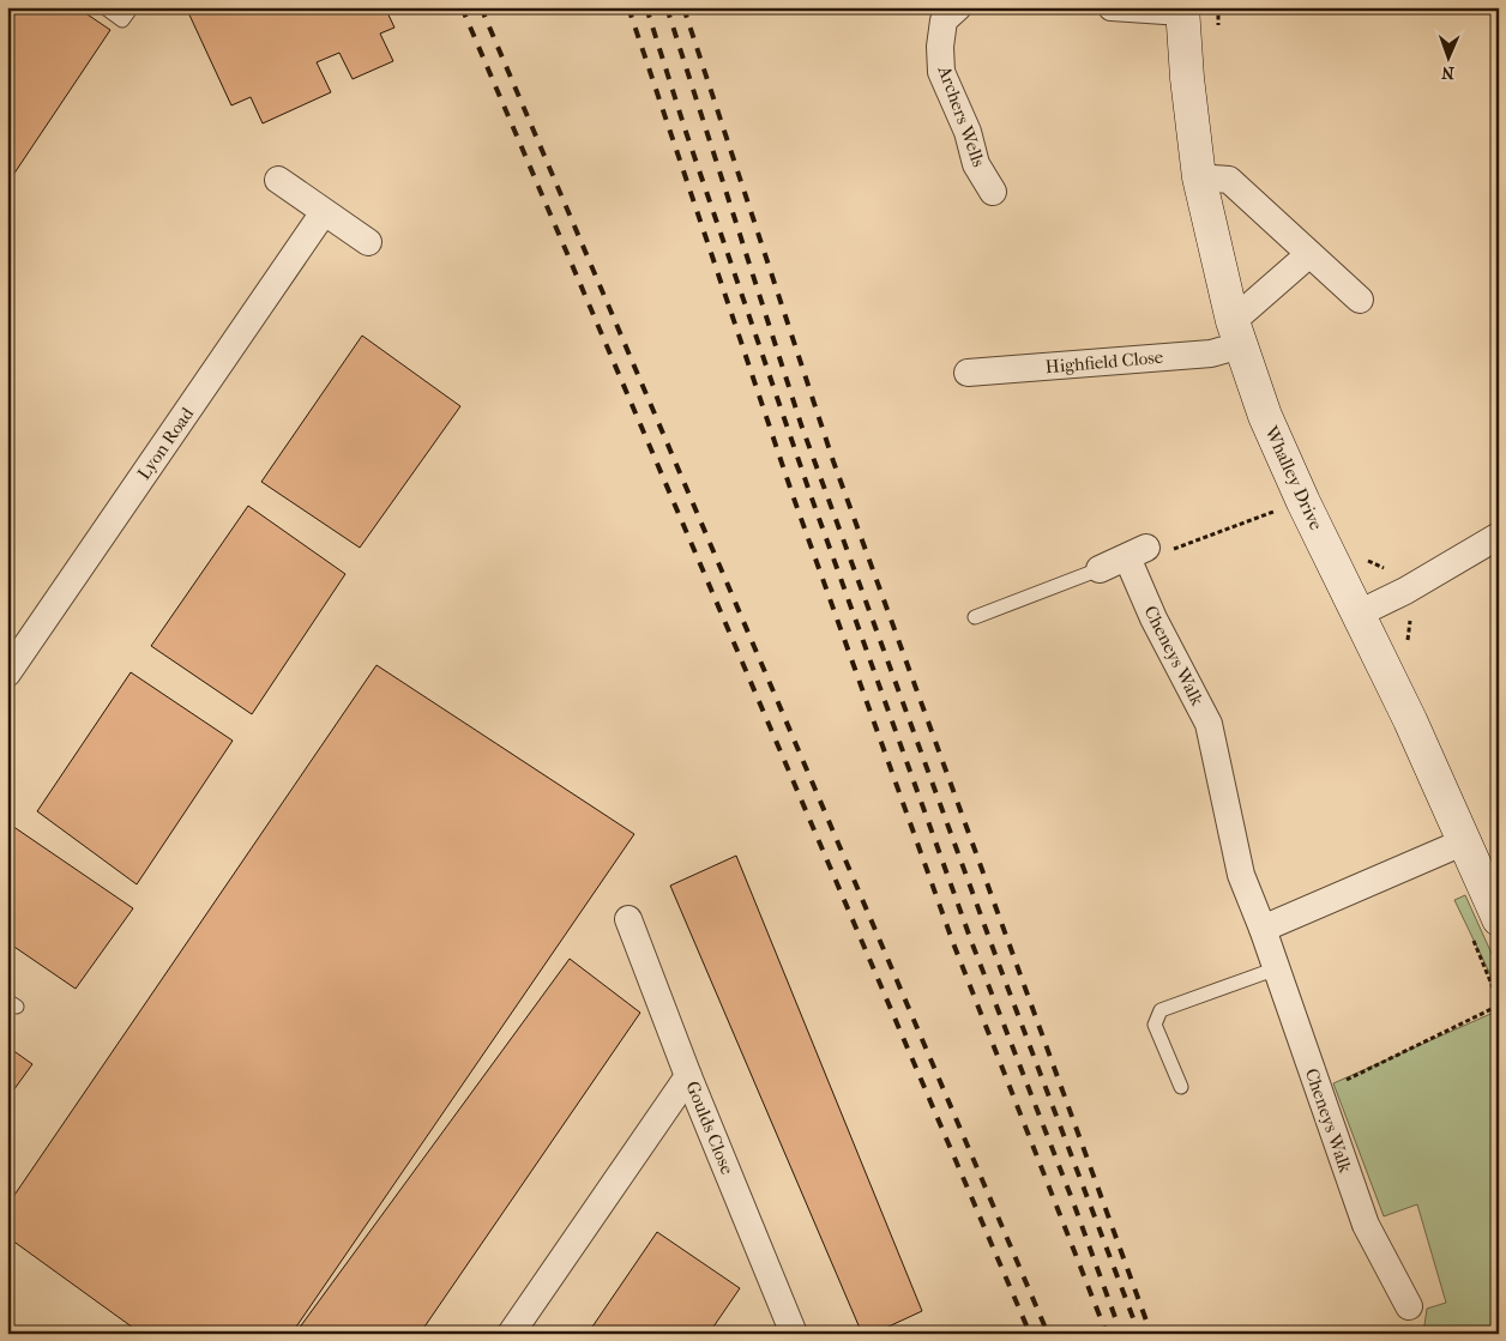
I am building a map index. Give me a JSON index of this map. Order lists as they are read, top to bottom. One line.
{"streets":{"street":["Archers Wells","Highfield Close","Lyon Road","Whalley Drive","Cheneys Walk","Goulds Close"]},"crossings":[["Highfield Close","Whalley Drive"]],"north":"bottom"}
